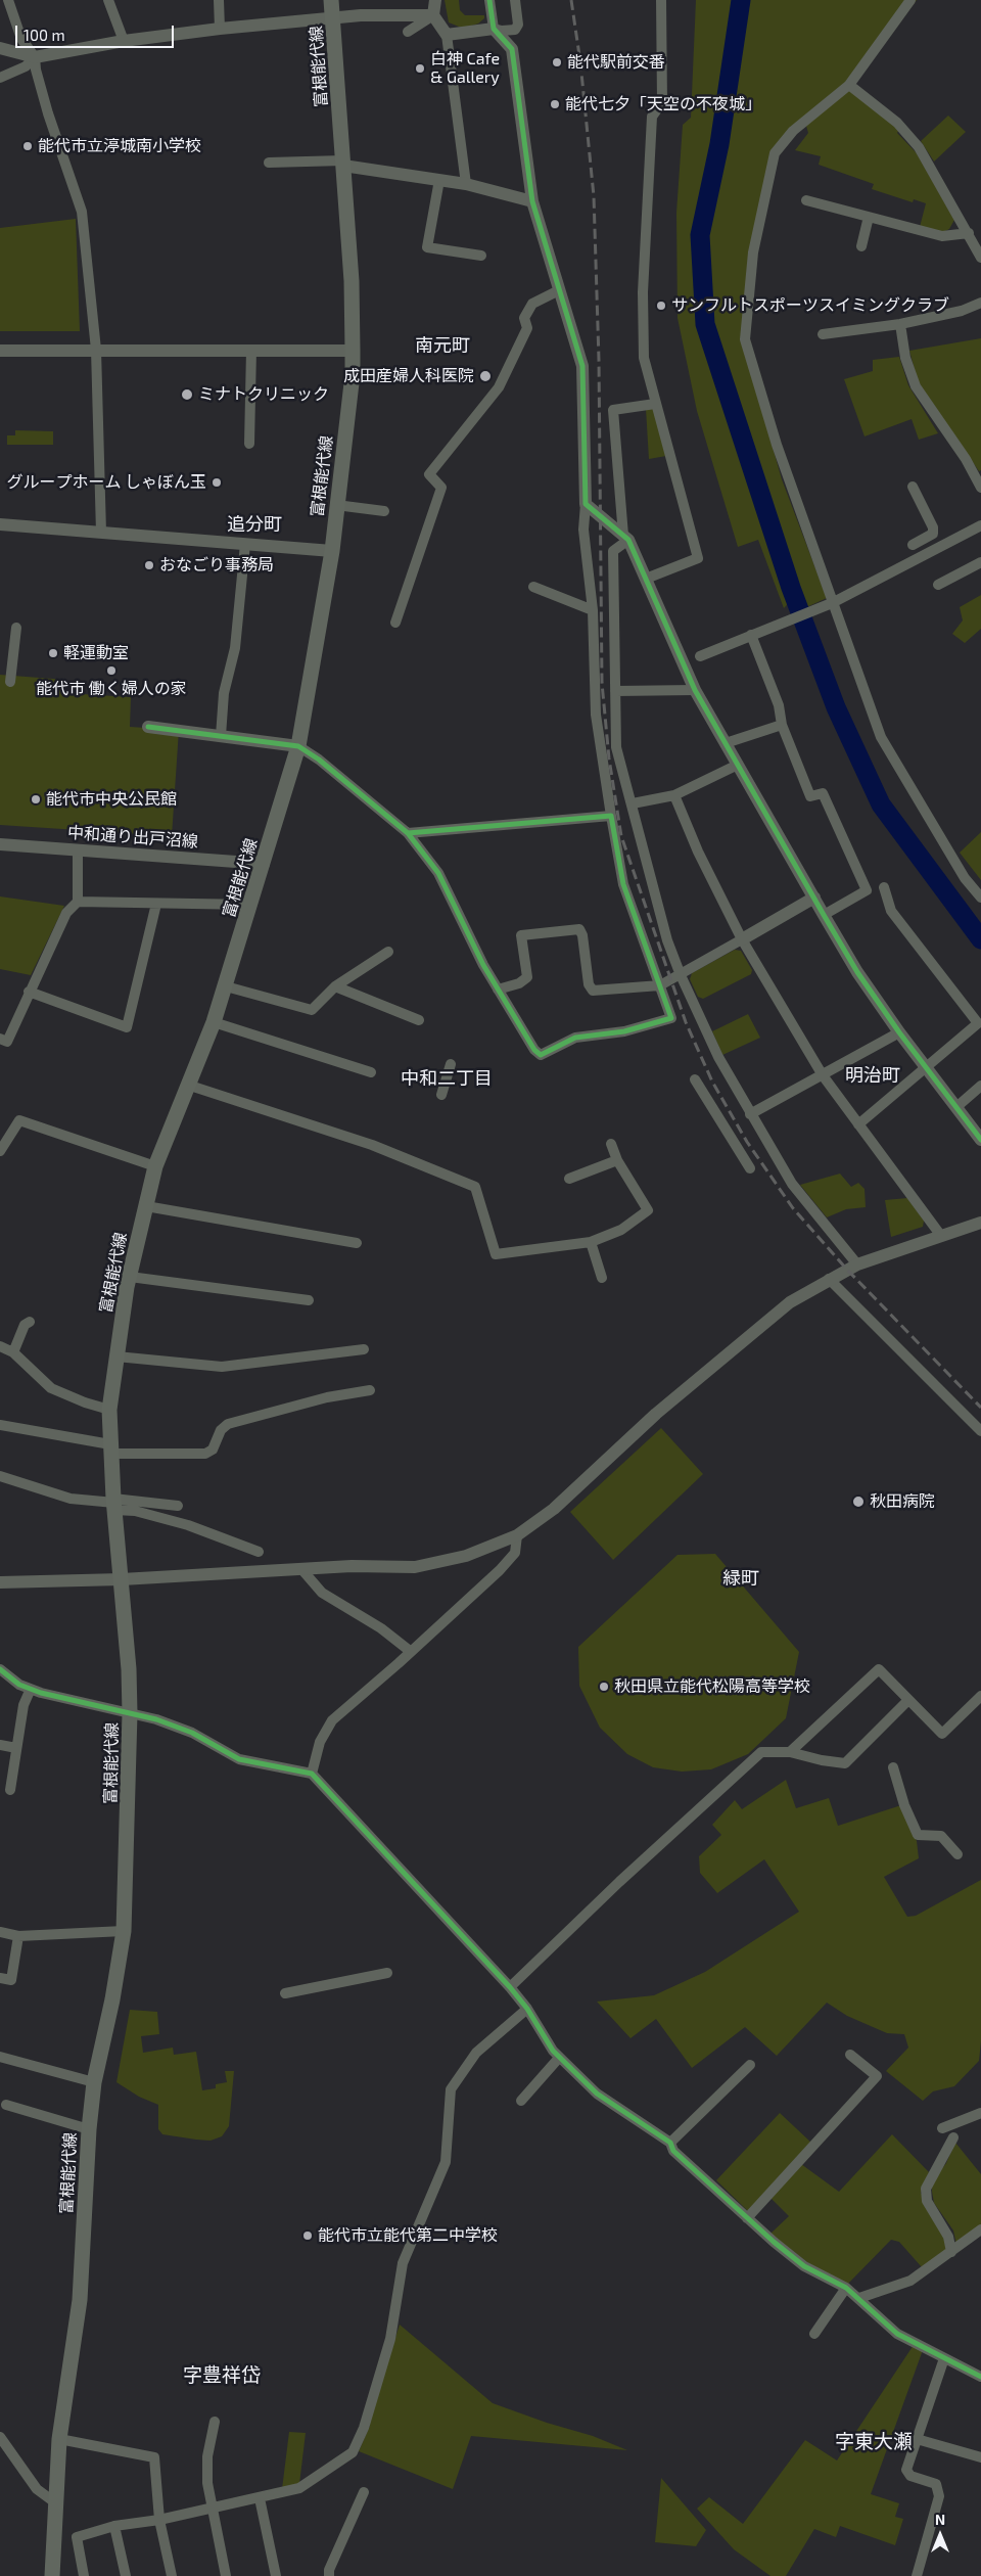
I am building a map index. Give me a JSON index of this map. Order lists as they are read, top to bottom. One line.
{"streets":{"main road":["富根能代線"],"street":["中和通り出戸沼線"]},"crossings":[["富根能代線","中和通り出戸沼線"]],"districts":["南元町","追分町","明治町","中和二丁目","緑町","字豊祥岱","字東大瀬"],"places":["能代駅前交番","白神 Cafe & Gallery","能代七夕「天空の不夜城」","能代市立渟城南小学校","サンフルトスポーツスイミングクラブ","成田産婦人科医院","ミナトクリニック","グループホーム しゃぼん玉","おなごり事務局","軽運動室","能代市 働く婦人の家","能代市中央公民館","秋田病院","秋田県立能代松陽高等学校","能代市立能代第二中学校"],"scale_bar":"100 m","north":"top"}
